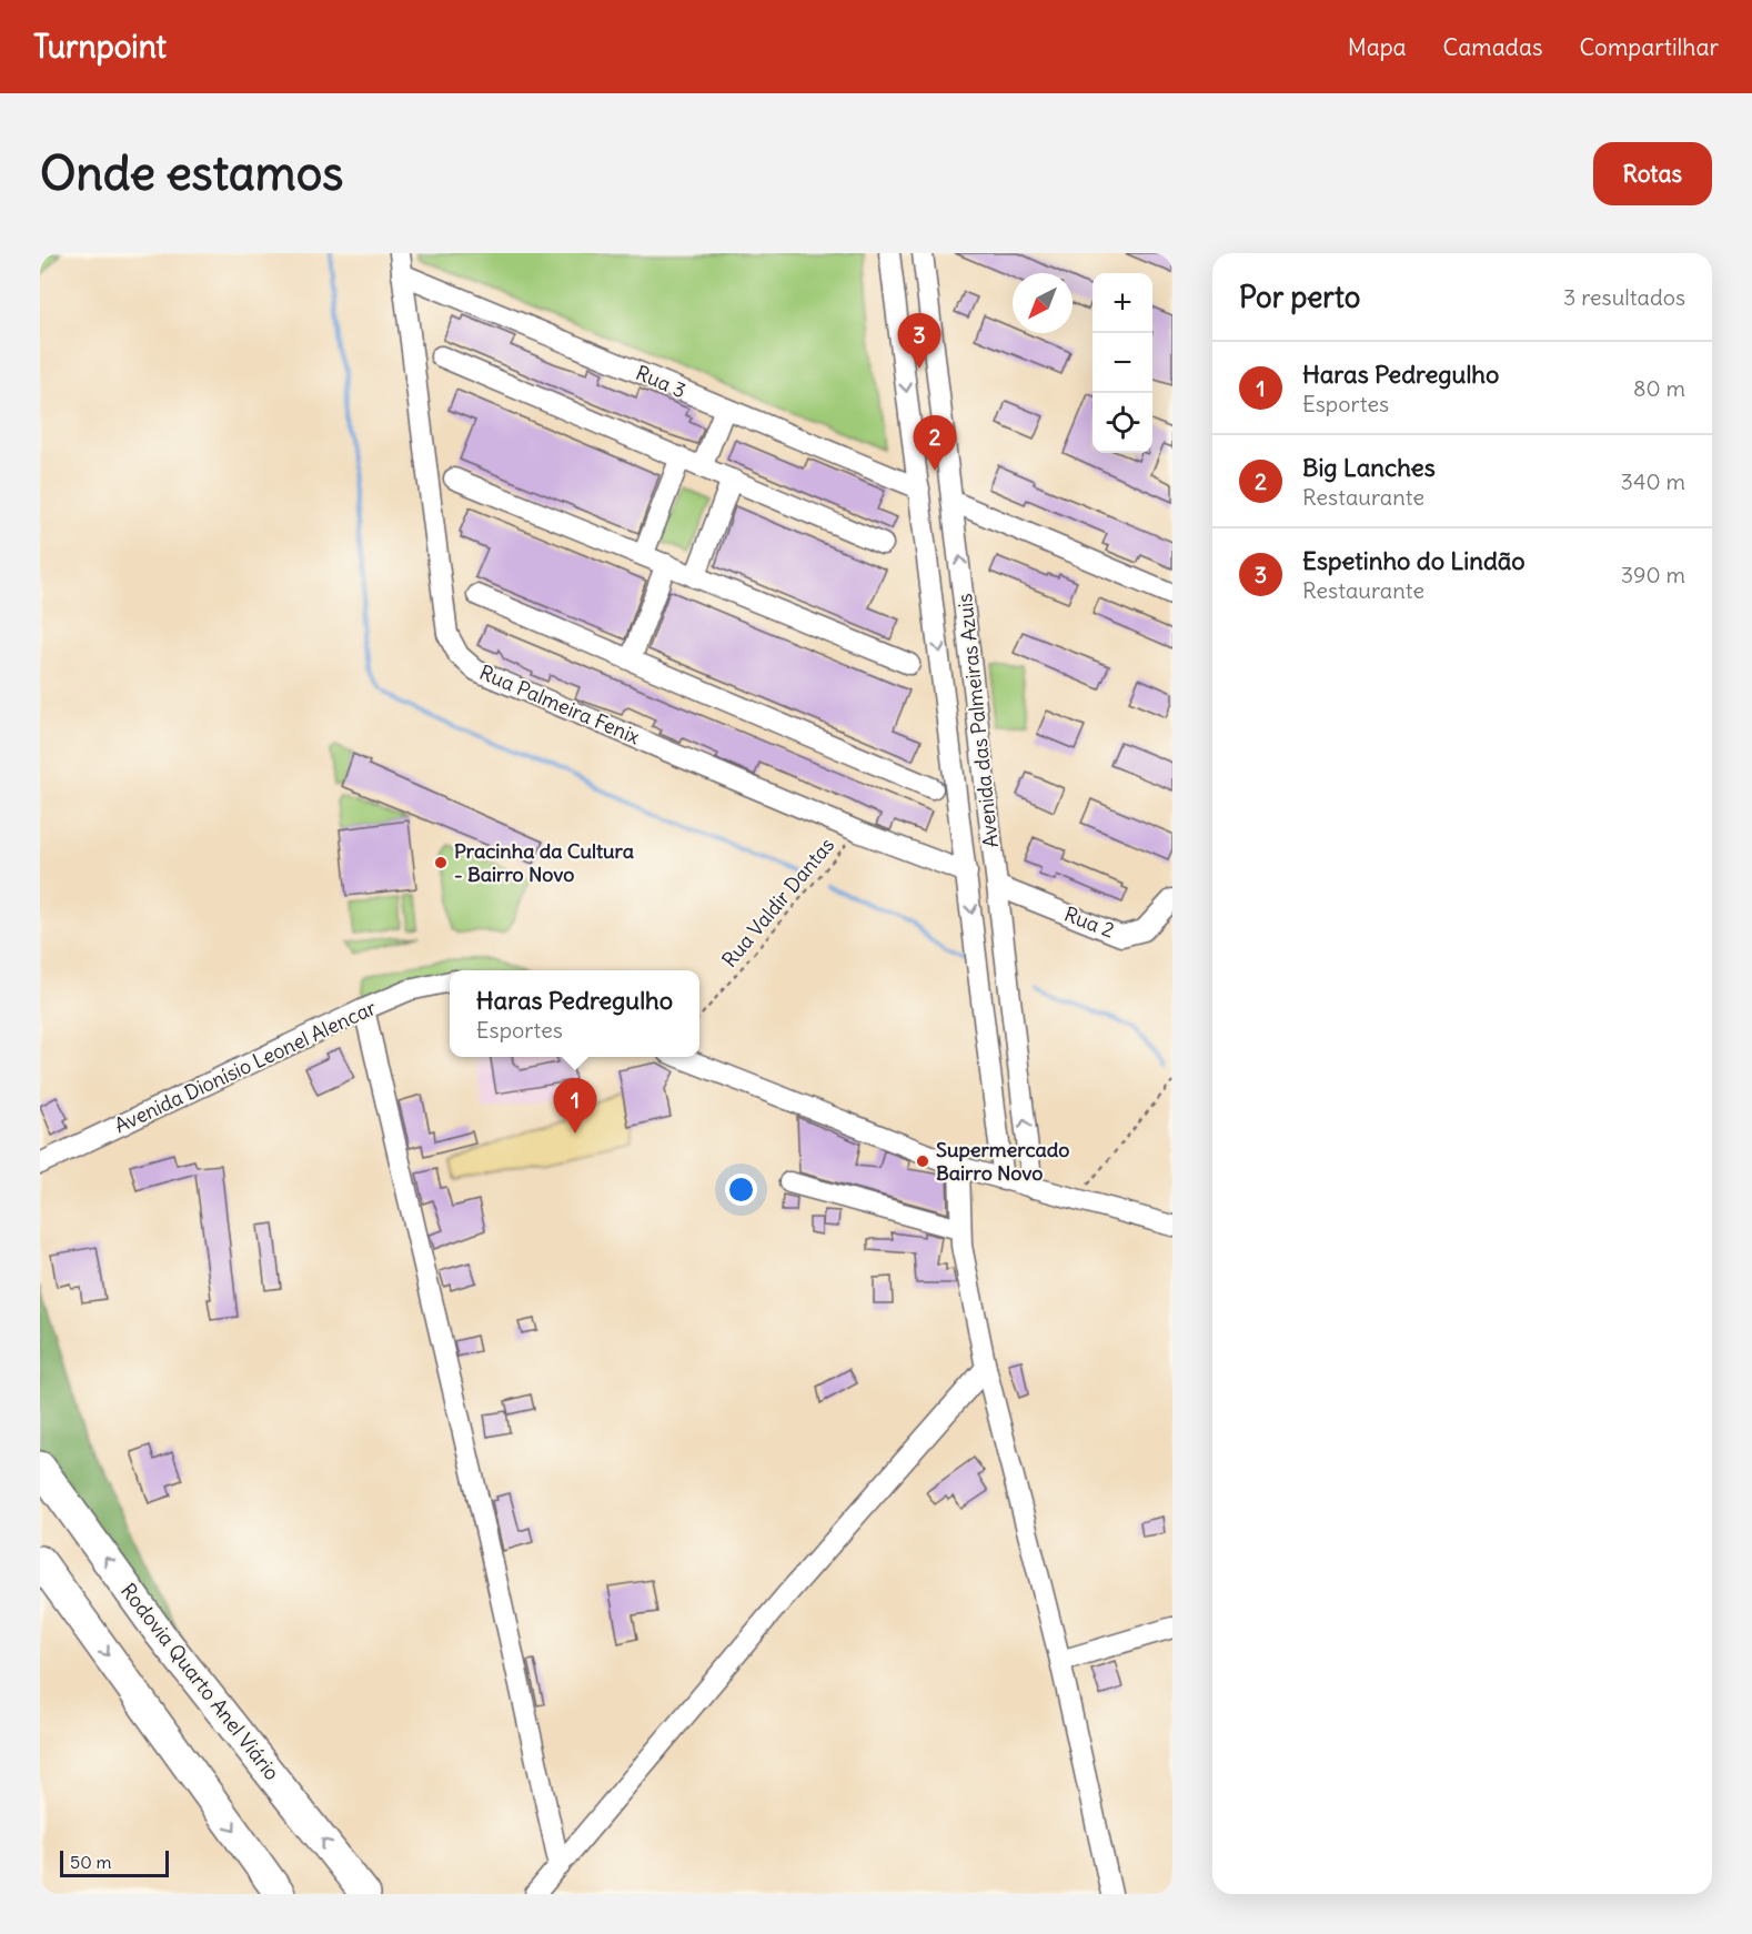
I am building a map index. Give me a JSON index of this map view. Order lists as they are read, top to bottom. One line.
{"streets":{"highway":["Rodovia Quarto Anel Viário"],"street":["Rua 3","Rua Palmeira Fenix","Avenida das Palmeiras Azuis","Rua 2","Avenida Dionísio Leonel Alencar"],"path":["Rua Valdir Dantas"]},"crossings":[["Rua 3","Rua Palmeira Fenix"],["Rua 3","Avenida das Palmeiras Azuis"],["Rua Palmeira Fenix","Avenida das Palmeiras Azuis"],["Rua Palmeira Fenix","Rua Valdir Dantas"],["Avenida das Palmeiras Azuis","Rua 2"]],"places":["Pracinha da Cultura - Bairro Novo","Supermercado Bairro Novo"],"scale_bar":"50 m","north":"bottom left","page":{"header":"Turnpoint","nav":["Mapa","Camadas","Compartilhar"],"buttons":"Rotas","title":"Onde estamos","heading":["Por perto","3 resultados"],"map_buttons":["+","−"],"pins":["3","2","1"],"list":[{"mark":"1","name":"Haras Pedregulho","note":"Esportes","value":"80 m"},{"mark":"2","name":"Big Lanches","note":"Restaurante","value":"340 m"},{"mark":"3","name":"Espetinho do Lindão","note":"Restaurante","value":"390 m"}],"popup":["Haras Pedregulho","Esportes"],"scale":"50 m"}}
